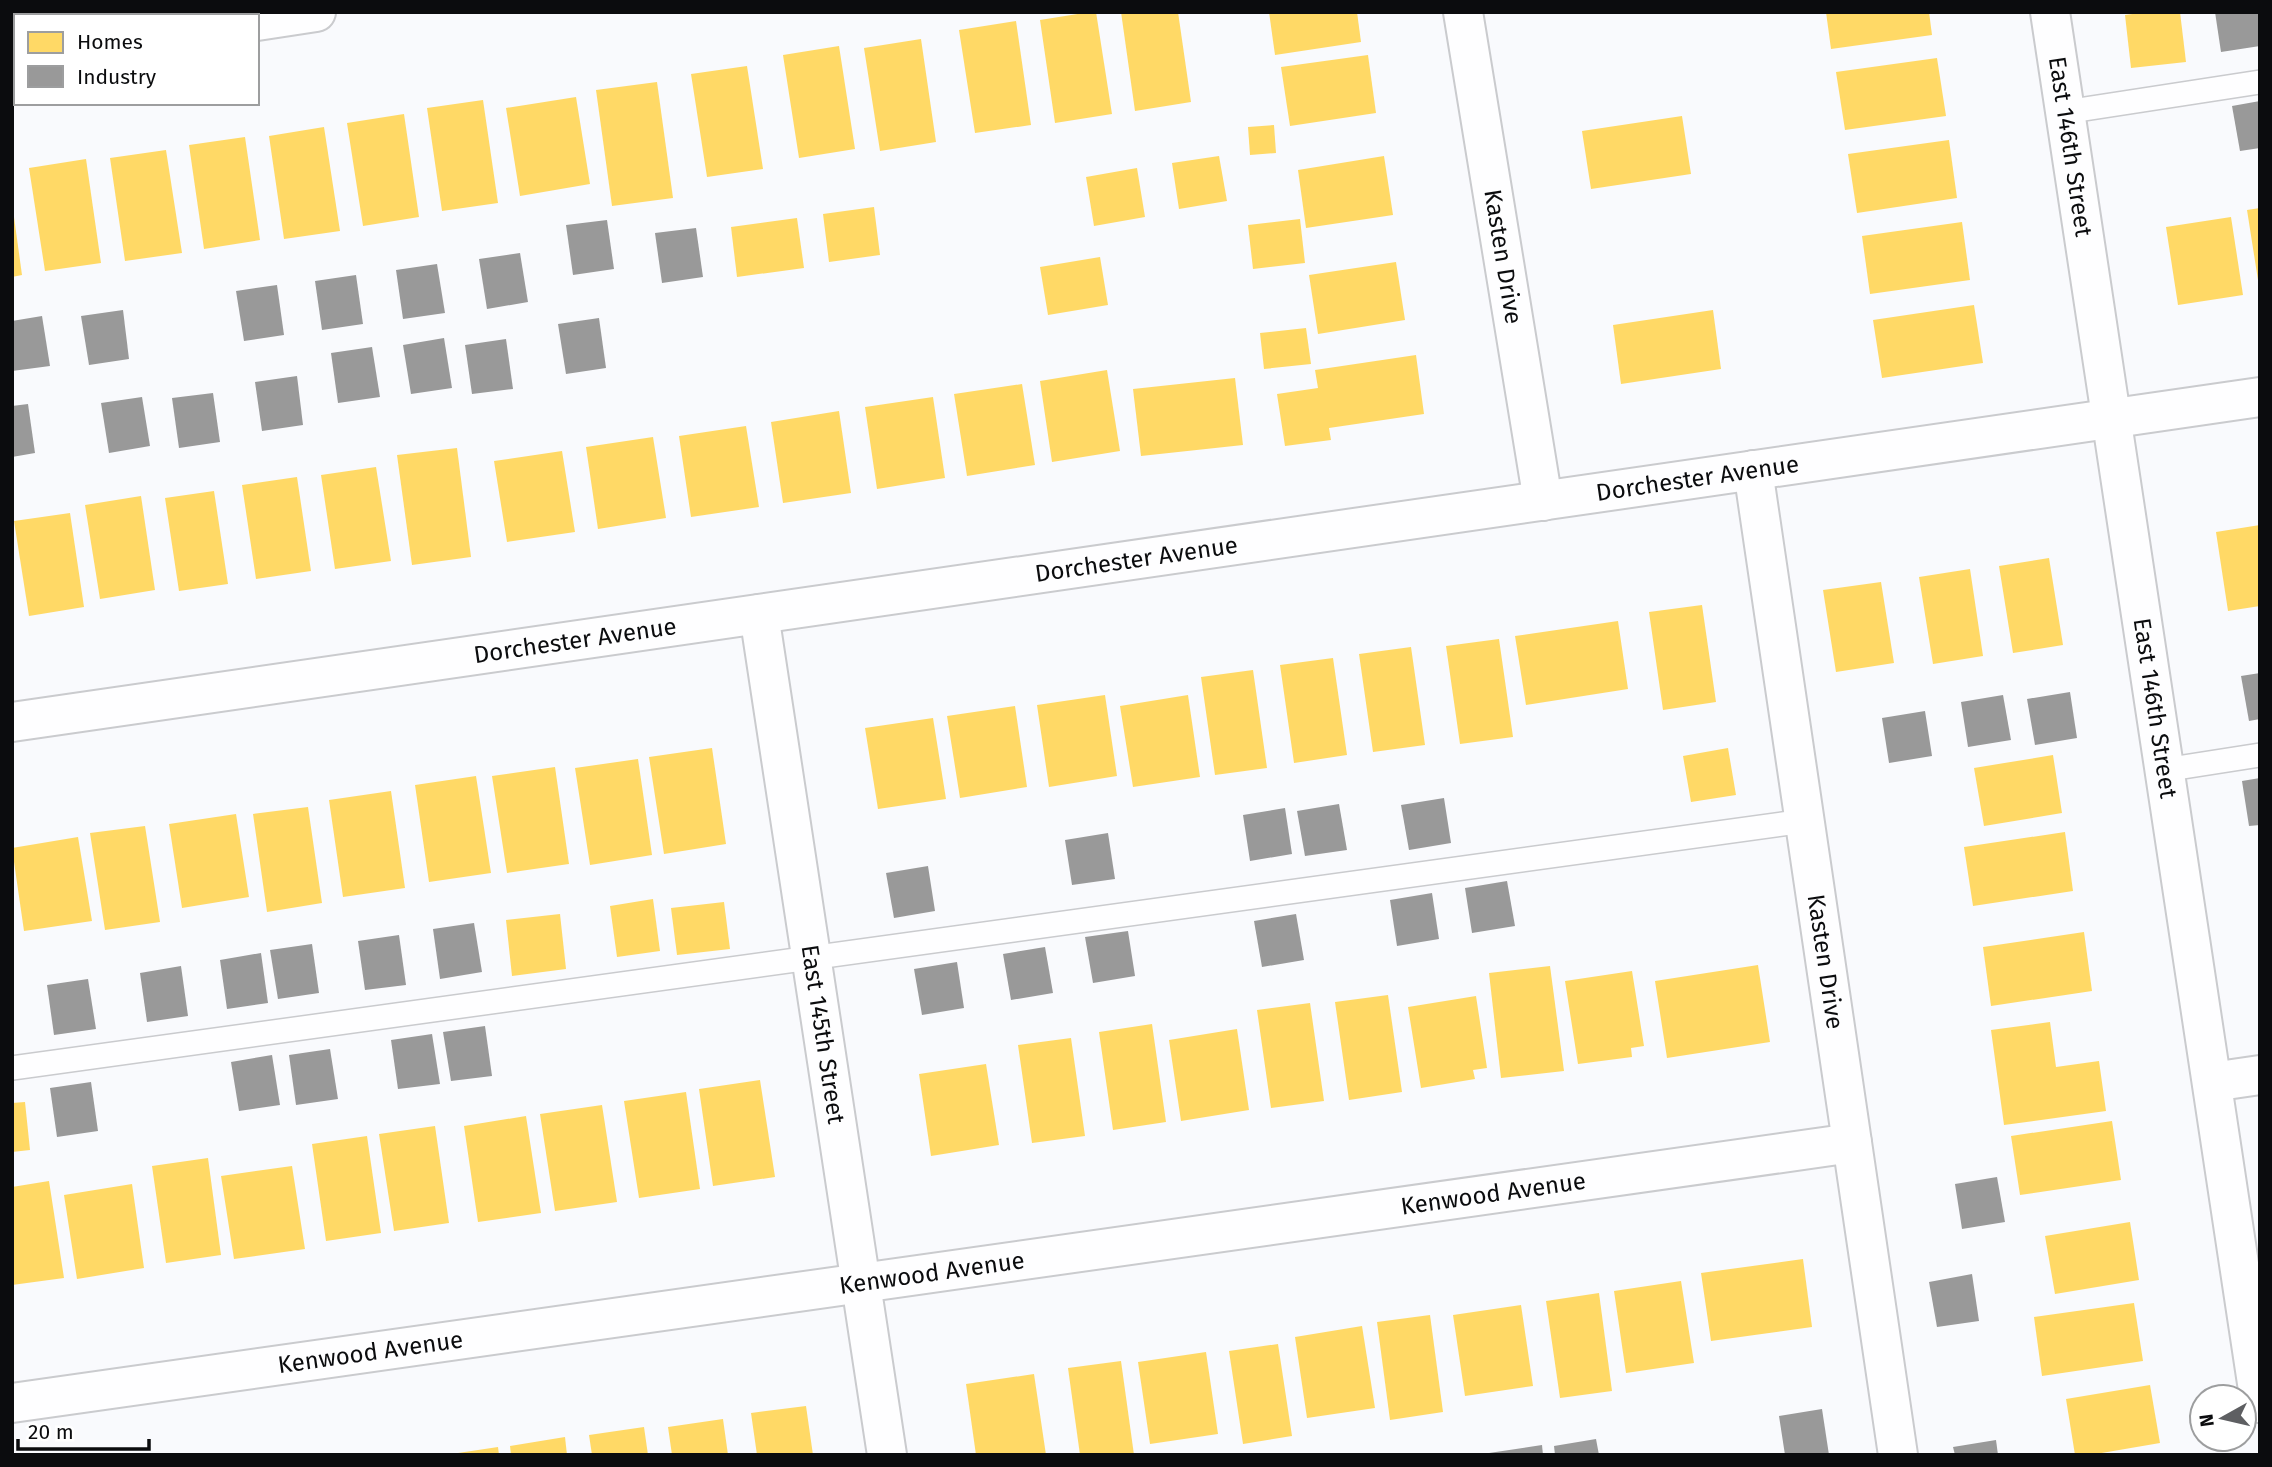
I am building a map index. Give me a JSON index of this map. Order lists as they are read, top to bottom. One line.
{"streets":{"street":["East 146th Street","Kasten Drive","Dorchester Avenue","East 145th Street","Kenwood Avenue"]},"crossings":[["East 146th Street","Dorchester Avenue"],["Kasten Drive","Dorchester Avenue"],["Kasten Drive","Kenwood Avenue"],["Dorchester Avenue","East 145th Street"],["East 145th Street","Kenwood Avenue"]],"legend":["Homes","Industry"],"scale_bar":"20 m","north":"left"}
